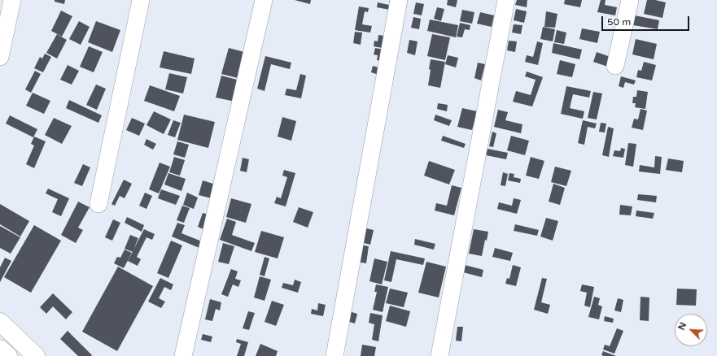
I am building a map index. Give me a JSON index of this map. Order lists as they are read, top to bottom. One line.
{"scale_bar":"50 m","north":"top left"}
